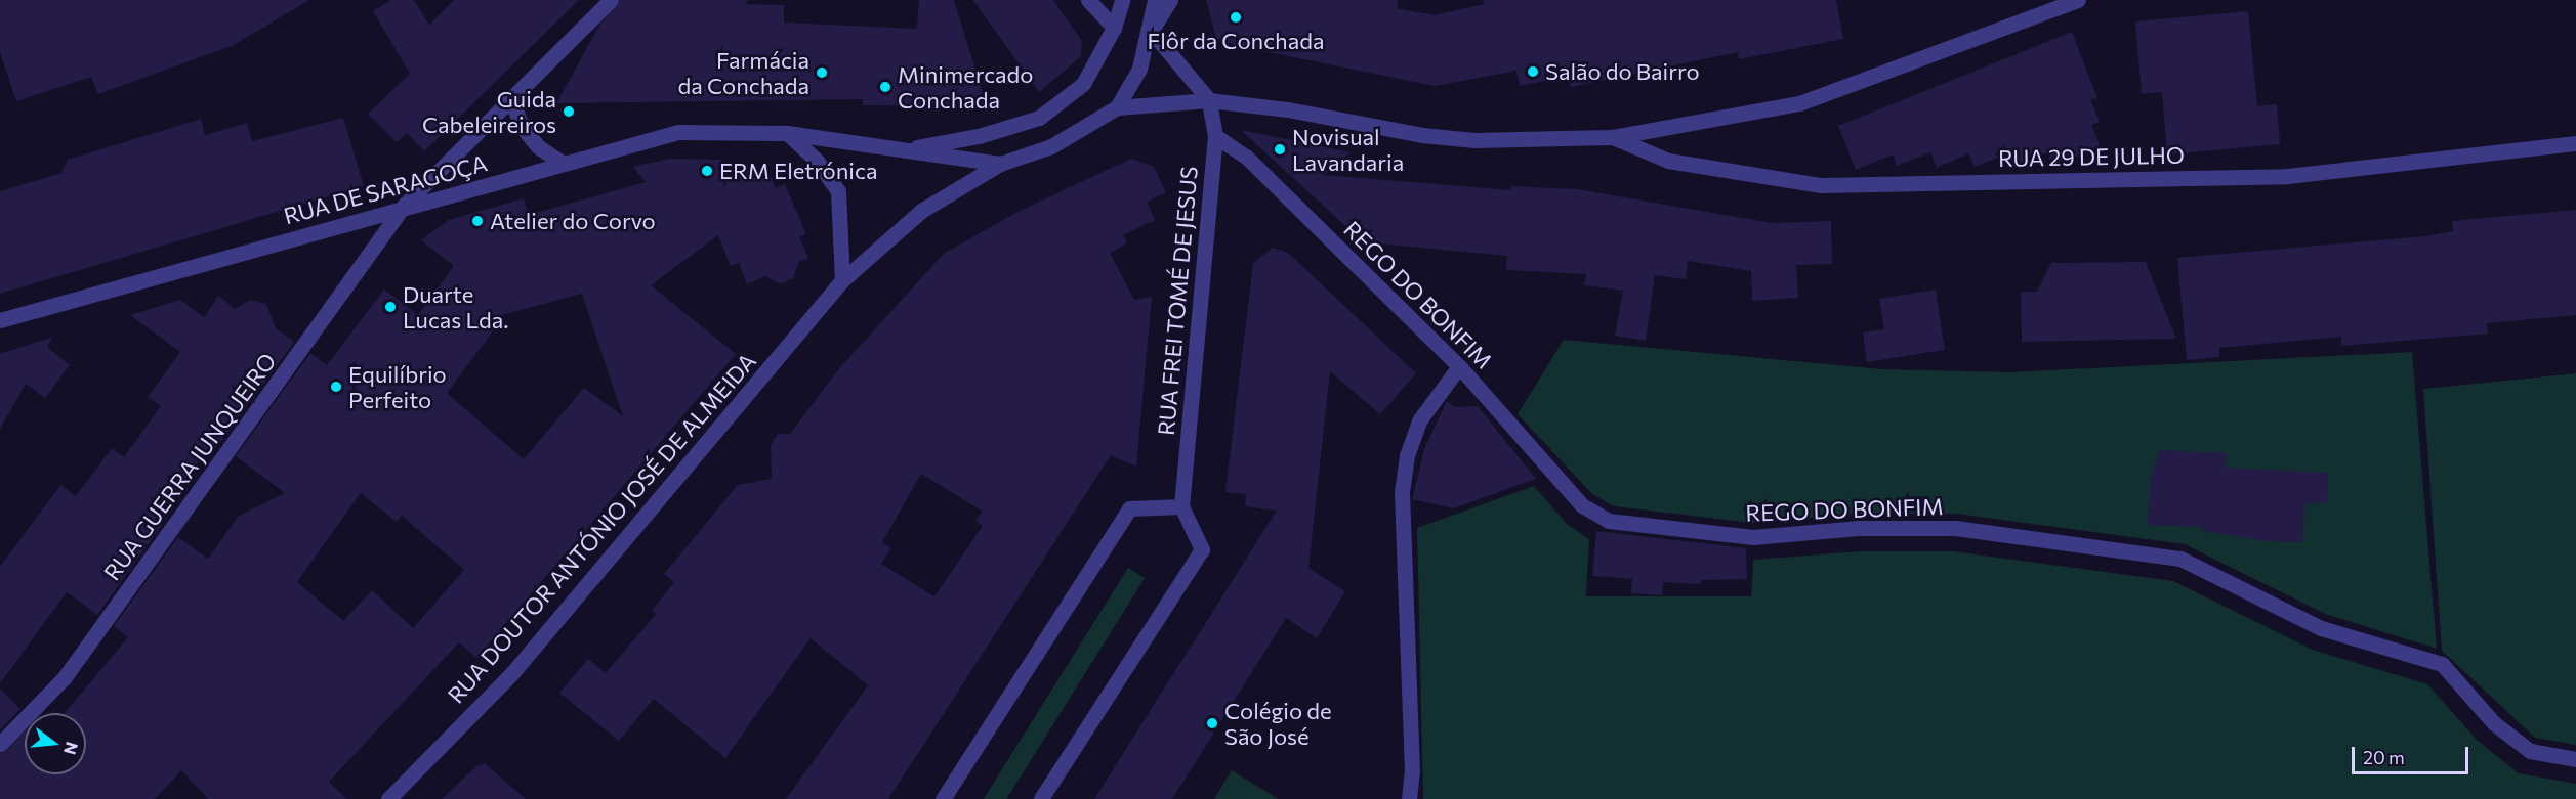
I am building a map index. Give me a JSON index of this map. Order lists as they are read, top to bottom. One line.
{"streets":{"street":["RUA 29 DE JULHO","RUA DE SARAGOÇA","REGO DO BONFIM","RUA FREI TOMÉ DE JESUS","RUA GUERRA JUNQUEIRO","RUA DOUTOR ANTÓNIO JOSÉ DE ALMEIDA"]},"crossings":[["RUA DE SARAGOÇA","RUA GUERRA JUNQUEIRO"],["RUA DE SARAGOÇA","RUA DOUTOR ANTÓNIO JOSÉ DE ALMEIDA"],["REGO DO BONFIM","RUA FREI TOMÉ DE JESUS"]],"places":["Flôr da Conchada","Salão do Bairro","Farmácia da Conchada","Minimercado Conchada","Guida Cabeleireiros","Novisual Lavandaria","ERM Eletrónica","Atelier do Corvo","Duarte Lucas Lda.","Equilíbrio Perfeito","Colégio de São José"],"scale_bar":"20 m","north":"right"}
